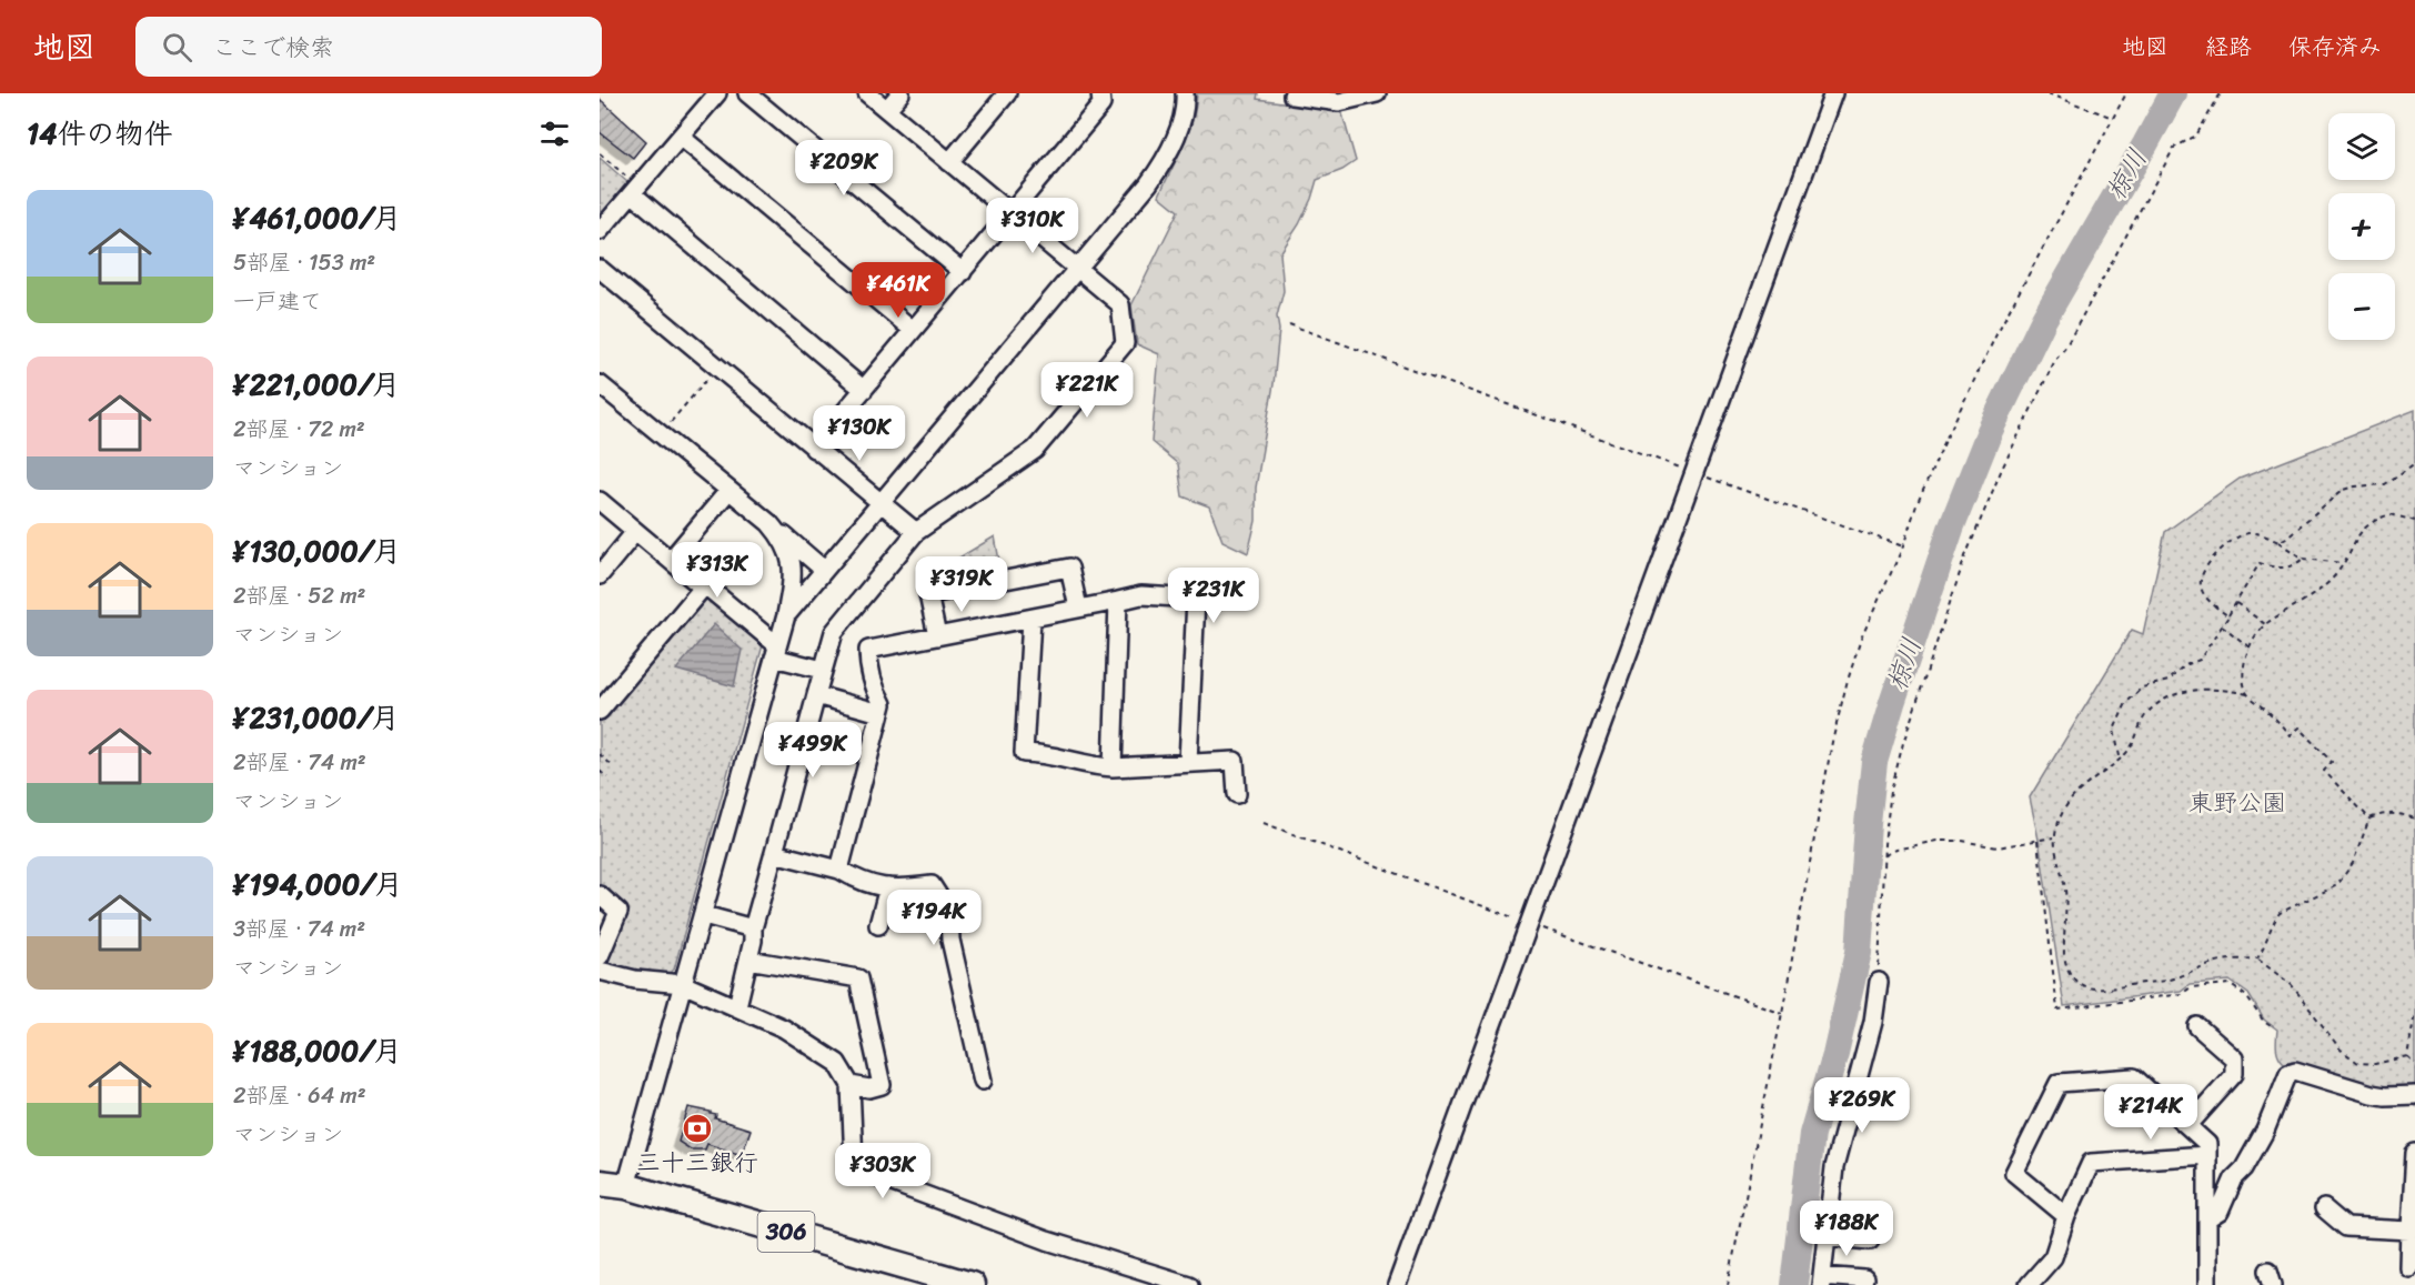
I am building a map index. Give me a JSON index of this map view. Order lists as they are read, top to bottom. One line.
{"streets":{"highway":["306"]},"water":["椋川"],"parks":["東野公園"],"places":{"bank":["三十三銀行"]},"page":{"header":"地図","search":"ここで検索","nav":["地図","経路","保存済み"],"heading":"14件の物件","map_buttons":["+","−"],"price":["¥209K","¥310K","¥461K","¥221K","¥130K","¥313K","¥319K","¥231K","¥499K","¥194K","¥269K","¥214K","¥303K","¥188K"],"list":[{"name":"¥461,000/月","note":"5部屋 · 153 m² · 一戸建て"},{"name":"¥221,000/月","note":"2部屋 · 72 m² · マンション"},{"name":"¥130,000/月","note":"2部屋 · 52 m² · マンション"},{"name":"¥231,000/月","note":"2部屋 · 74 m² · マンション"},{"name":"¥194,000/月","note":"3部屋 · 74 m² · マンション"},{"name":"¥188,000/月","note":"2部屋 · 64 m² · マンション"}]}}
